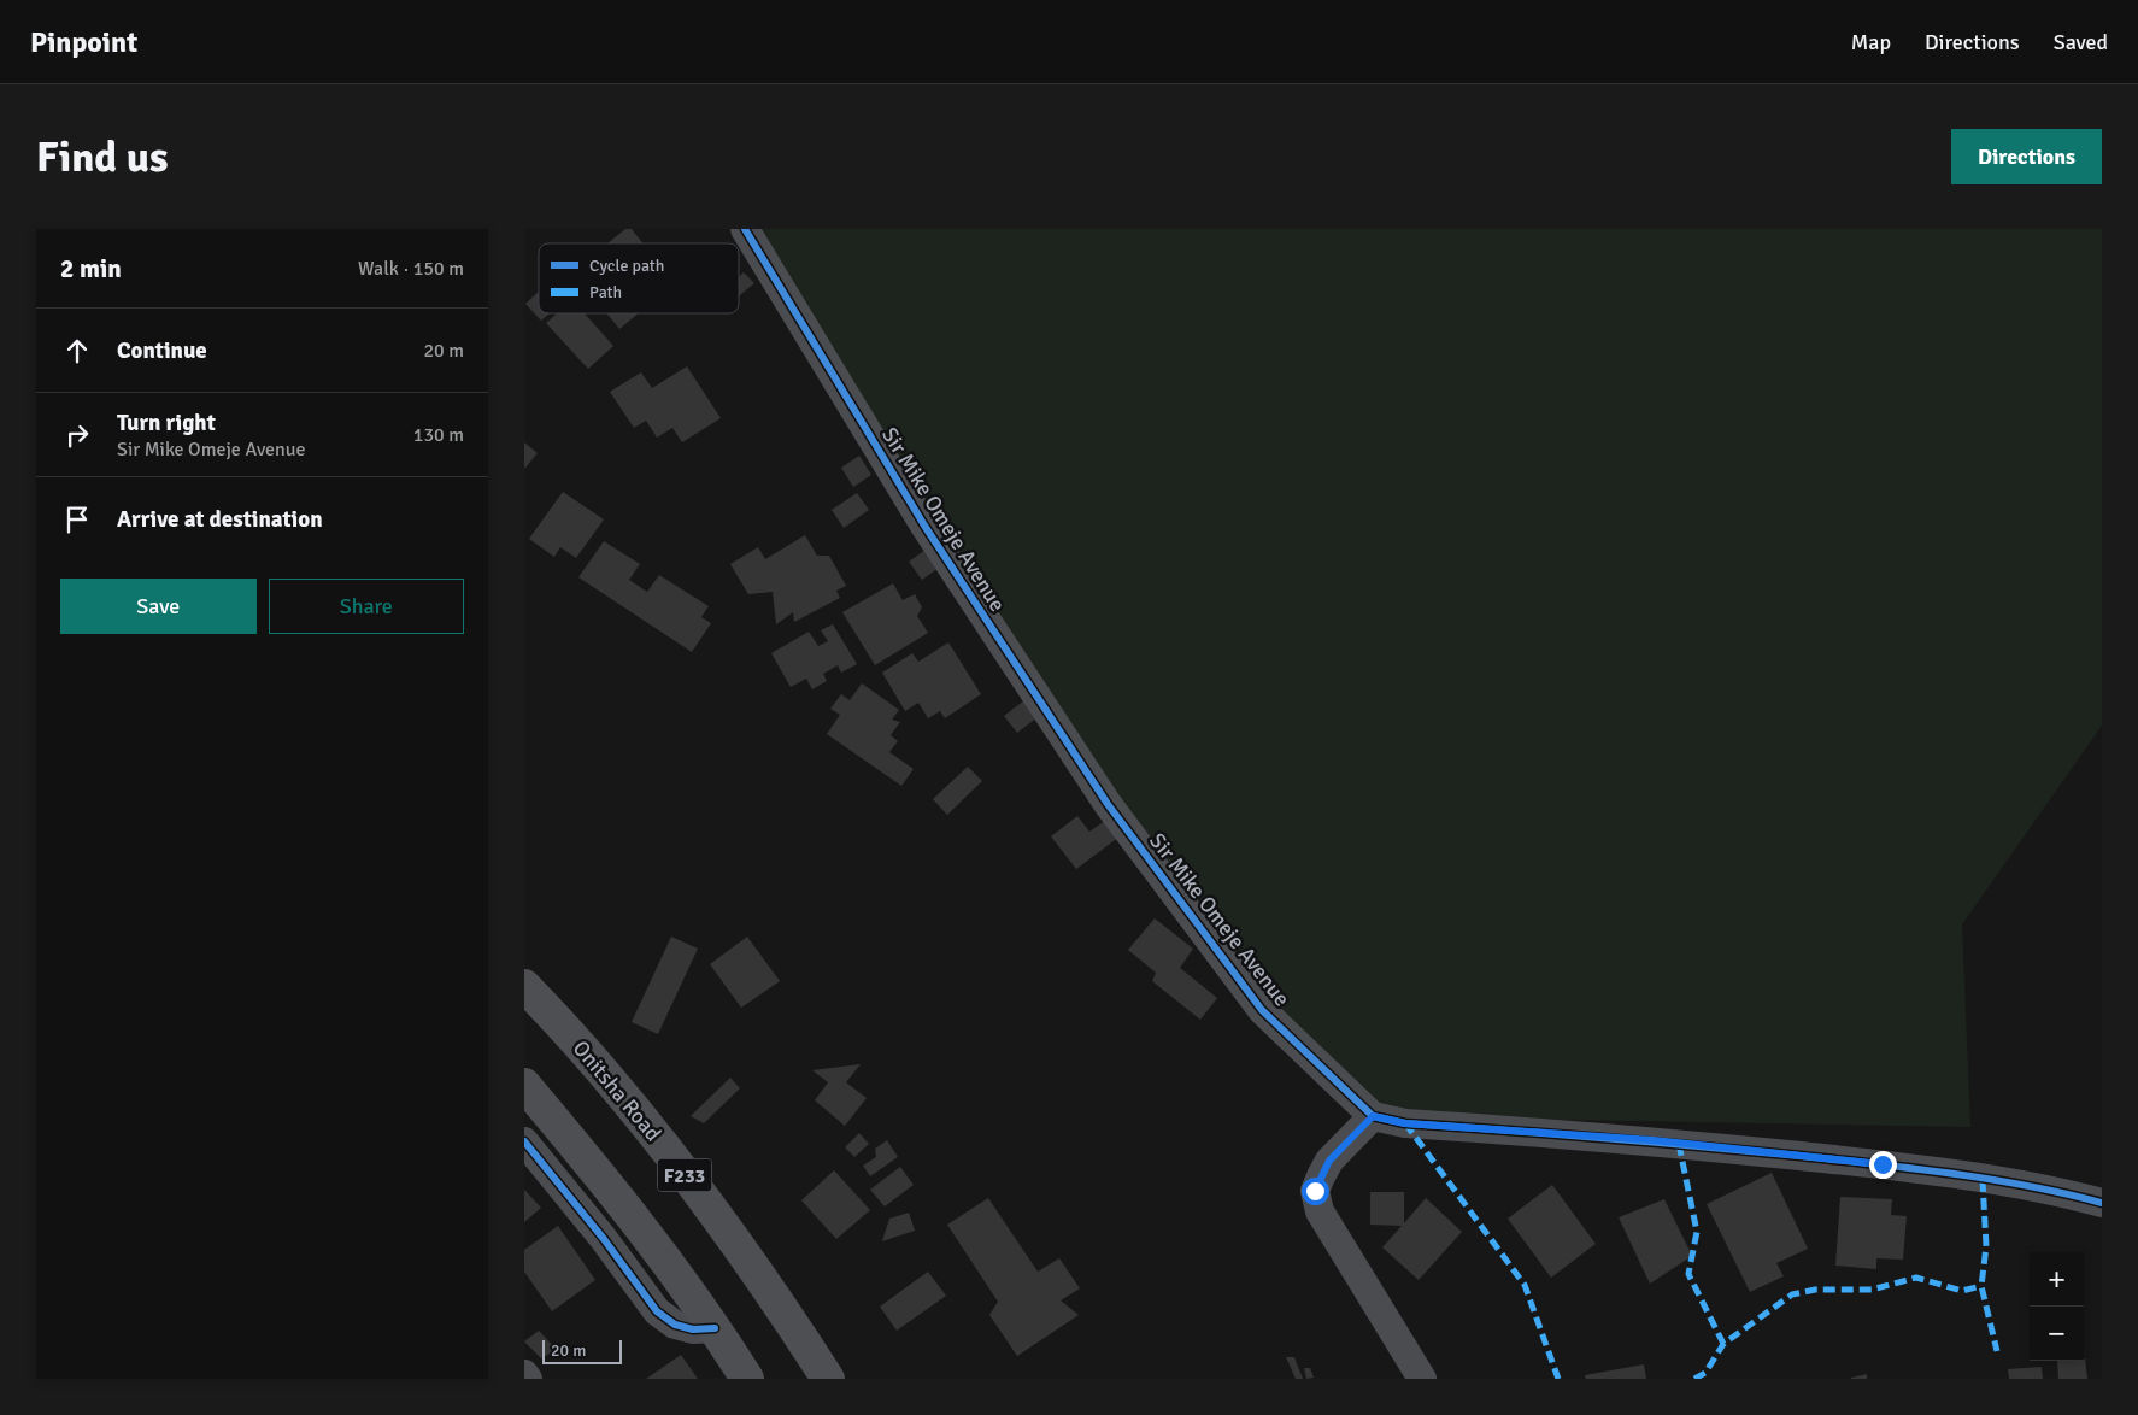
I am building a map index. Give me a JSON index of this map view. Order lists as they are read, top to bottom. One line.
{"streets":{"main road":["Onitsha Road","F233"],"street":["Sir Mike Omeje Avenue"]},"legend":["Cycle path","Path"],"scale_bar":"20 m","page":{"header":"Pinpoint","nav":["Map","Directions","Saved"],"buttons":["Directions",["Save","Share"]],"title":"Find us","heading":["2 min","Walk · 150 m"],"list":[["Continue","20 m"],["Turn right","Sir Mike Omeje Avenue","130 m"],"Arrive at destination"],"map_buttons":["+","−"],"scale":"20 m"}}
